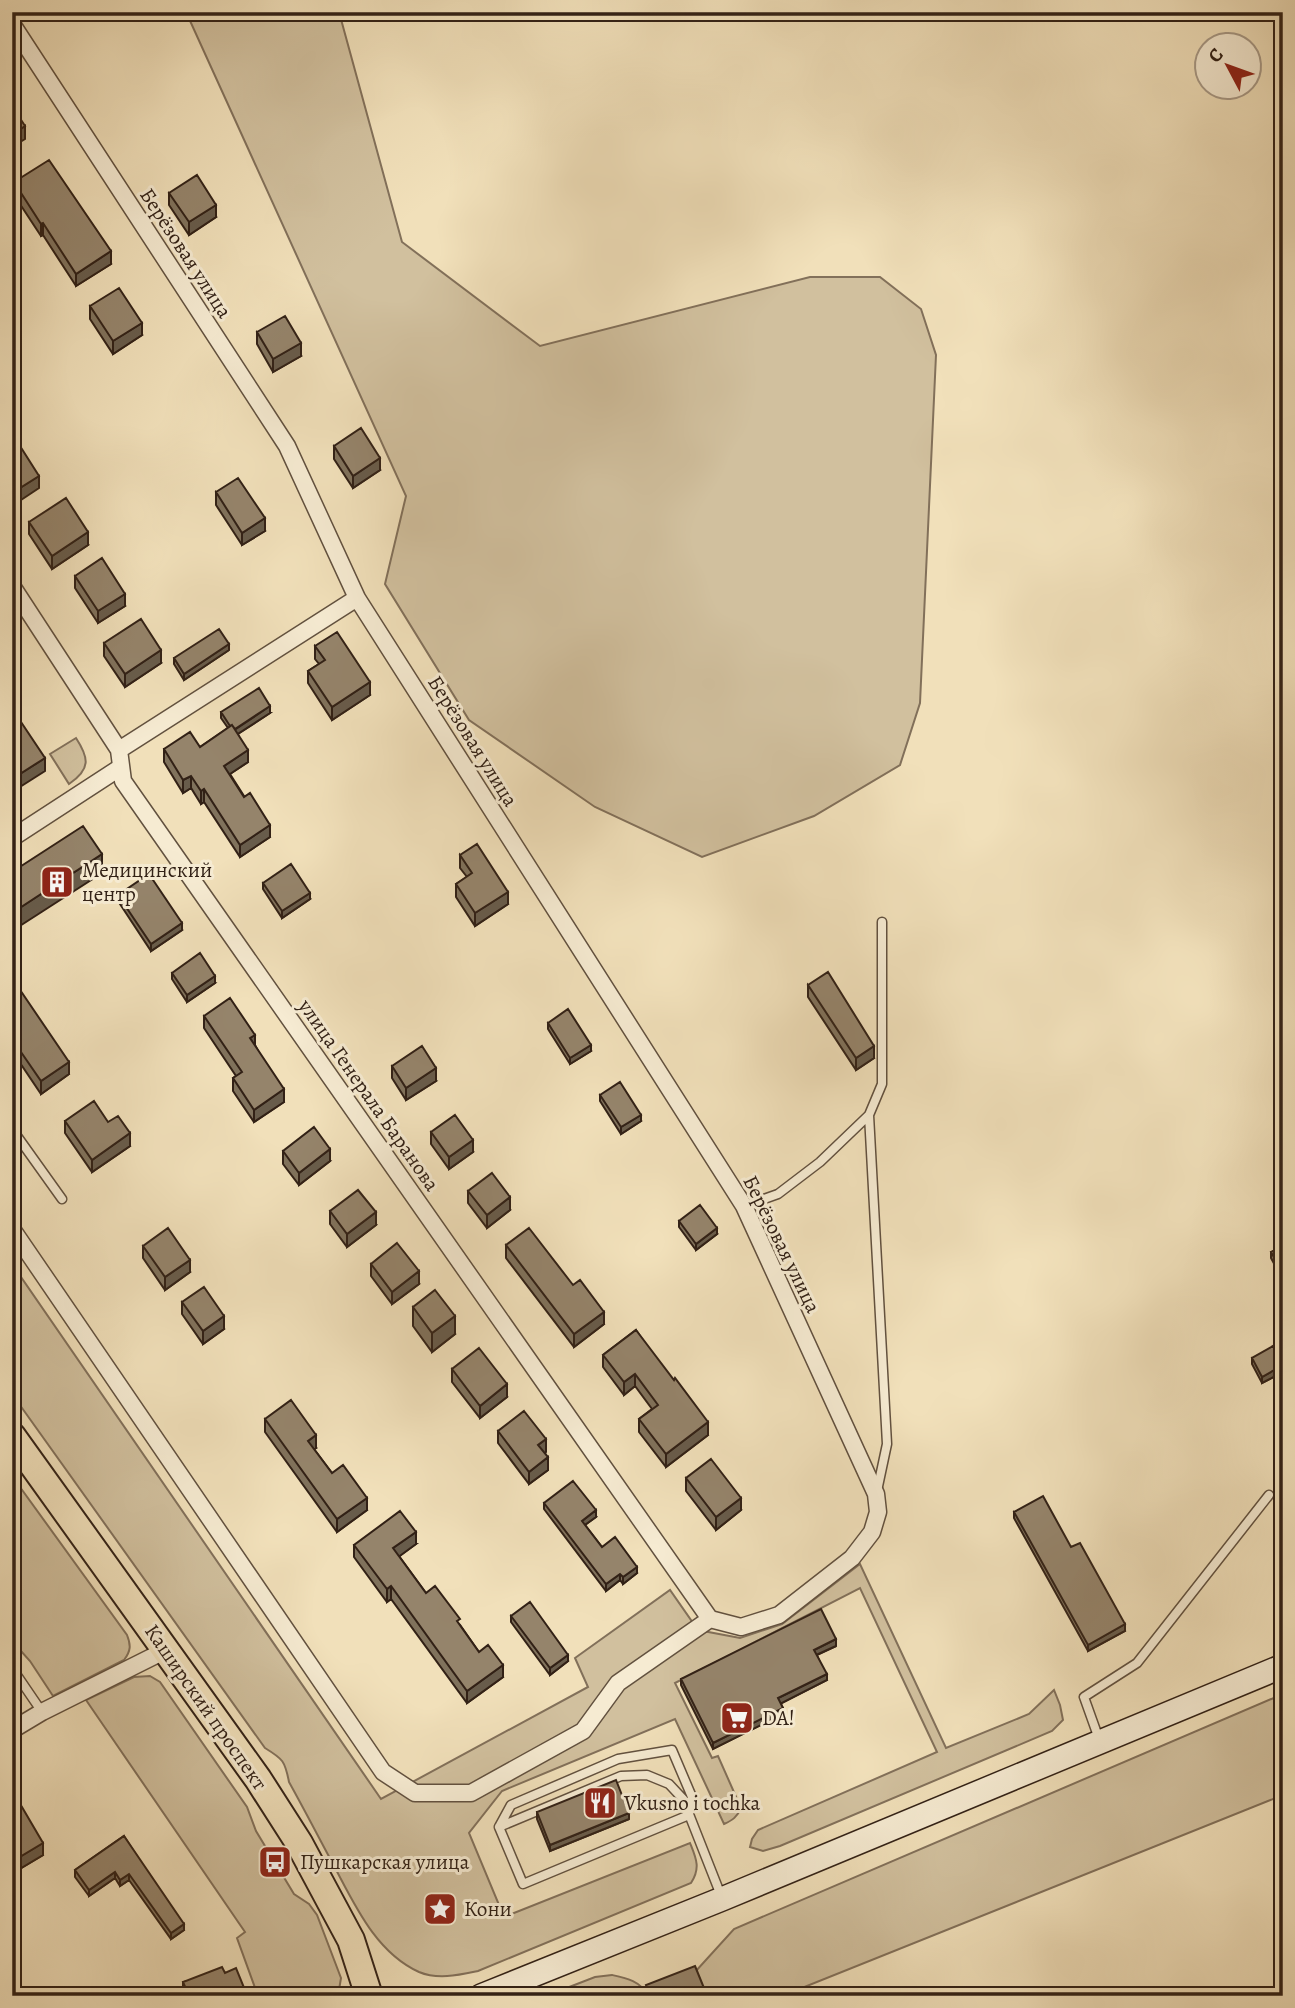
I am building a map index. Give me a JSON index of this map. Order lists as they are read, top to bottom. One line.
{"streets":{"main road":["Каширский проспект"],"street":["Берёзовая улица","улица Генерала Баранова"]},"places":{"building":["Медицинский центр"],"supermarket":["DA!"],"restaurant":["Vkusno i tochka"],"bus stop":["Пушкарская улица"],"place":["Кони"]},"north":"top left"}
